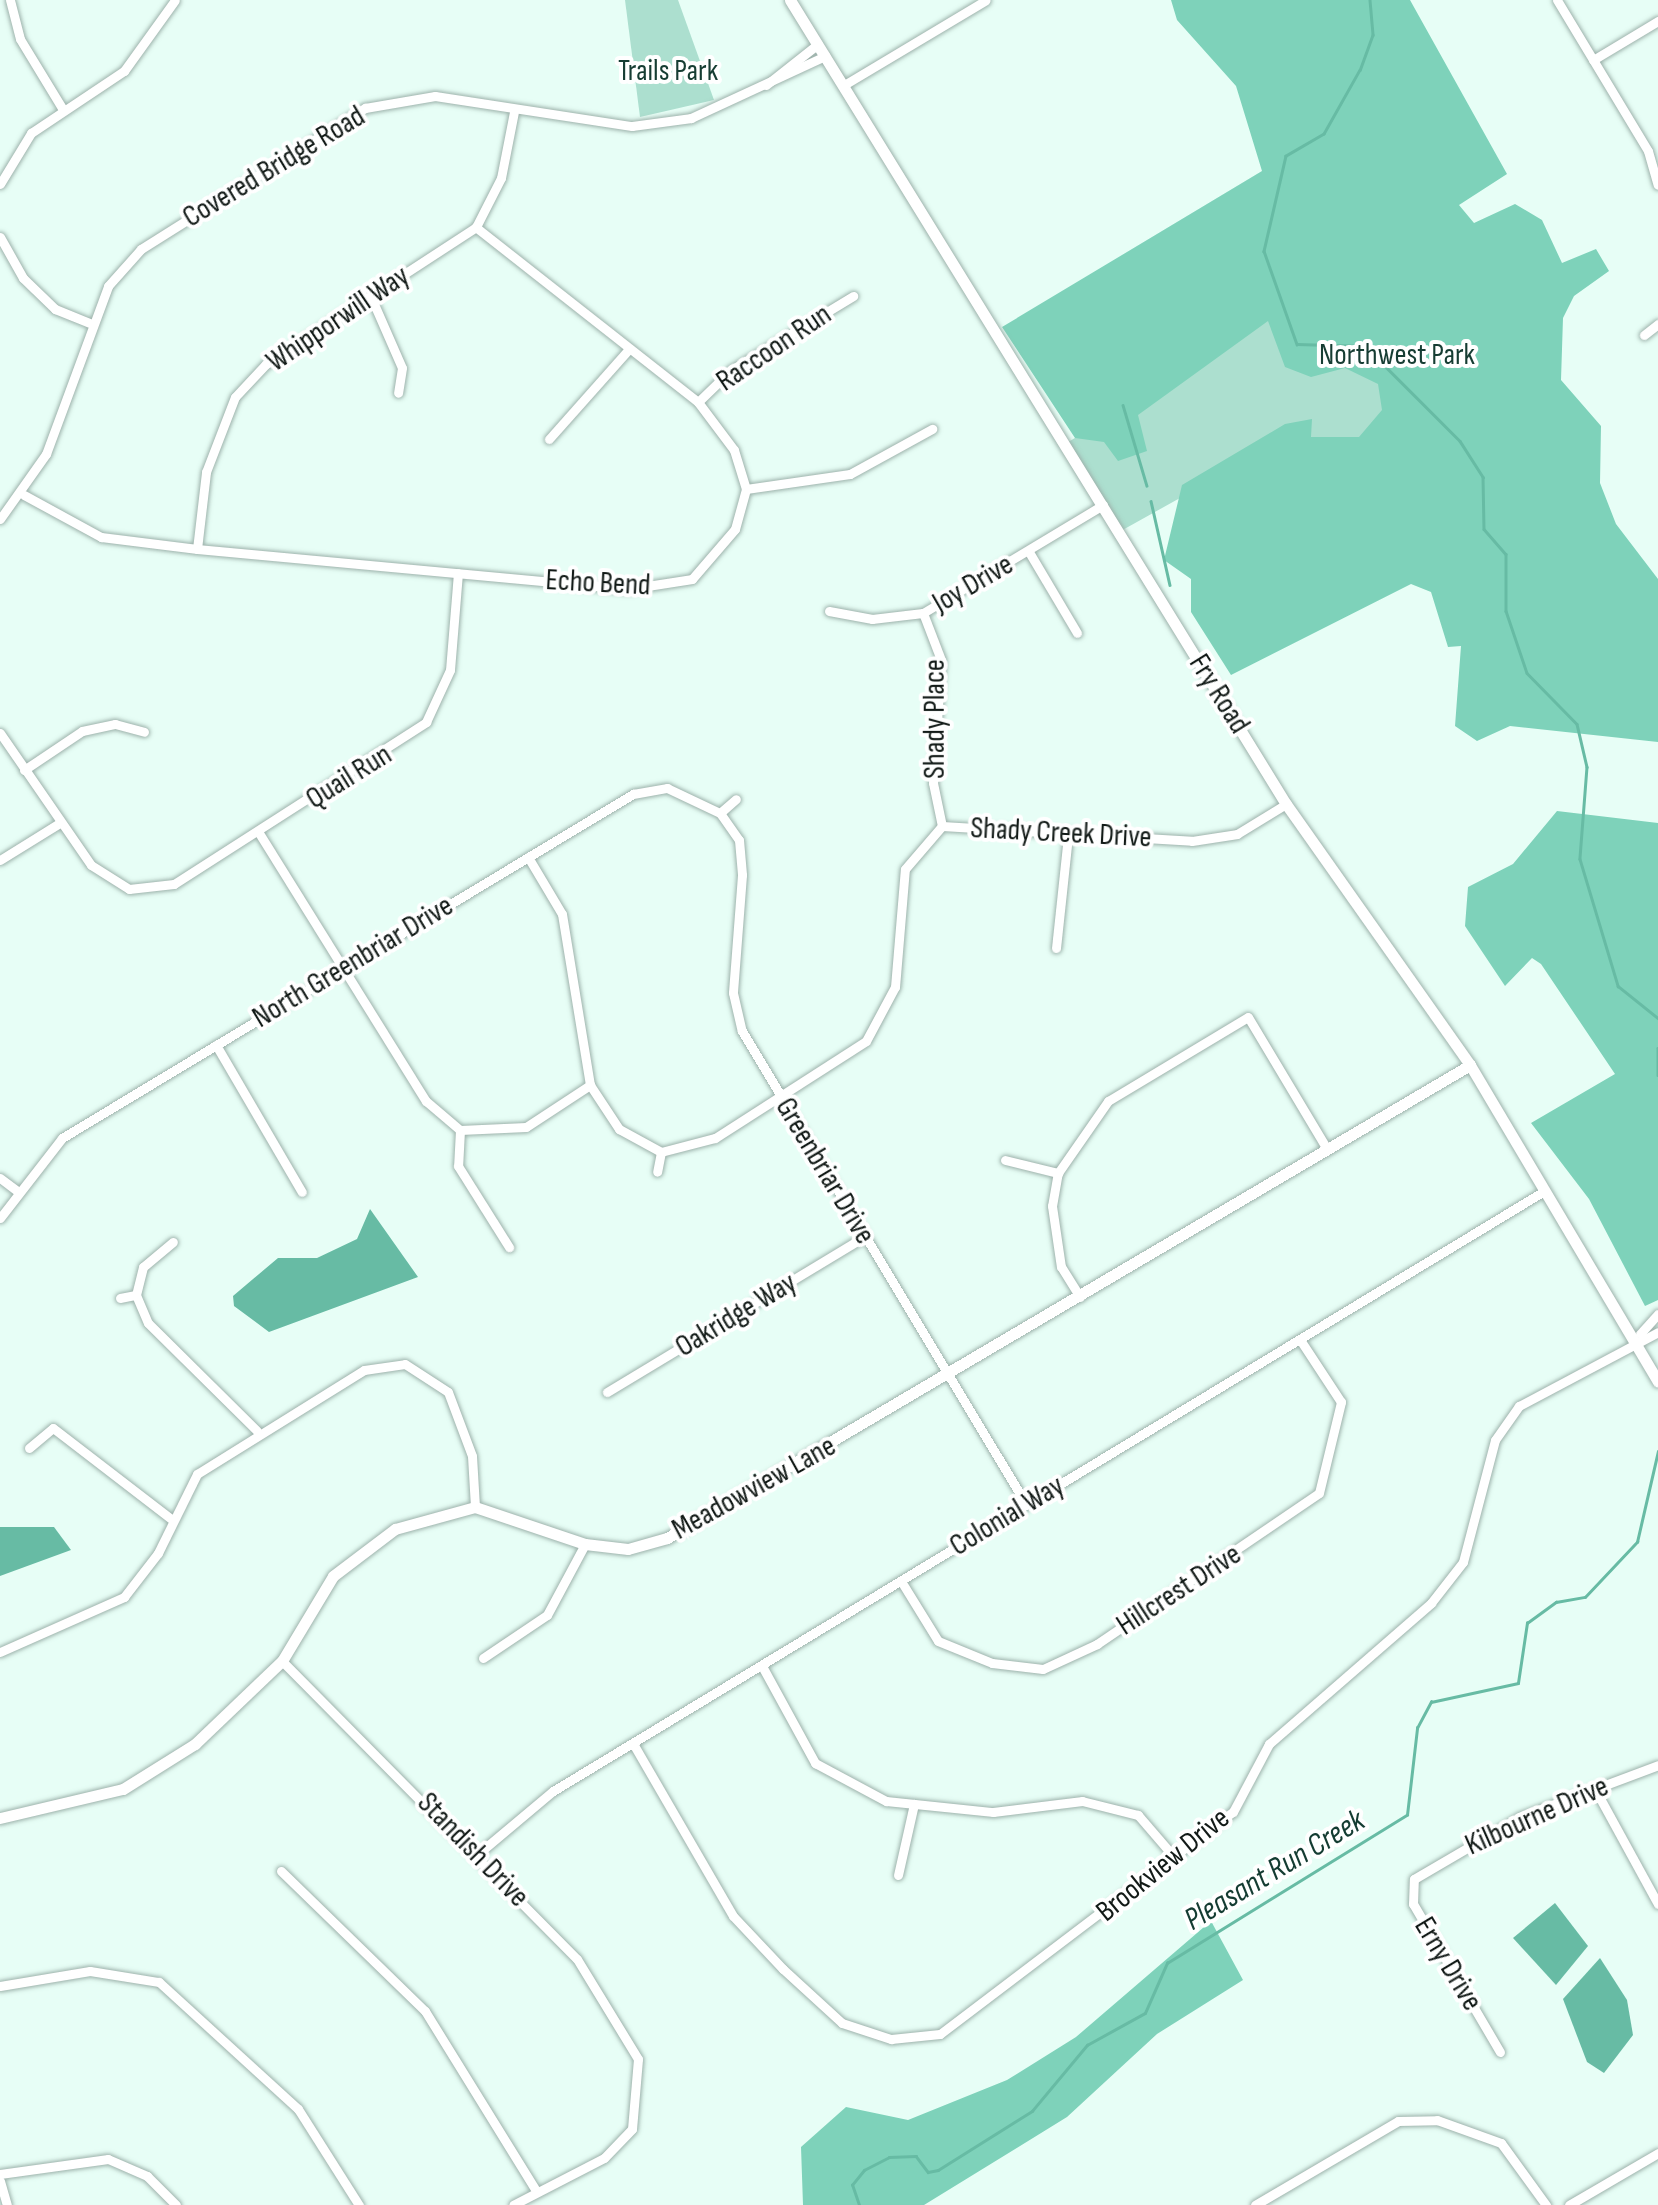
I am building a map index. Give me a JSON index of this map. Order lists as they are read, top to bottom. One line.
{"streets":{"street":["Covered Bridge Road","Whipporwill Way","Raccoon Run","Echo Bend","Joy Drive","Fry Road","Shady Place","Quail Run","Shady Creek Drive","North Greenbriar Drive","Greenbriar Drive","Oakridge Way","Meadowview Lane","Colonial Way","Hillcrest Drive","Kilbourne Drive","Standish Drive","Brookview Drive","Erny Drive"]},"crossings":[["Covered Bridge Road","Whipporwill Way"],["Covered Bridge Road","Echo Bend"],["Covered Bridge Road","Fry Road"],["Whipporwill Way","Echo Bend"],["Echo Bend","Quail Run"],["Joy Drive","Fry Road"],["Joy Drive","Shady Place"],["Fry Road","Shady Creek Drive"],["Fry Road","Meadowview Lane"],["Fry Road","Colonial Way"],["Fry Road","Brookview Drive"],["Shady Place","Shady Creek Drive"],["Shady Creek Drive","Greenbriar Drive"],["North Greenbriar Drive","Greenbriar Drive"],["Greenbriar Drive","Oakridge Way"],["Greenbriar Drive","Meadowview Lane"],["Greenbriar Drive","Colonial Way"],["Colonial Way","Hillcrest Drive"],["Colonial Way","Standish Drive"],["Colonial Way","Brookview Drive"],["Kilbourne Drive","Erny Drive"]],"water":["Pleasant Run Creek"],"parks":["Trails Park","Northwest Park"]}
